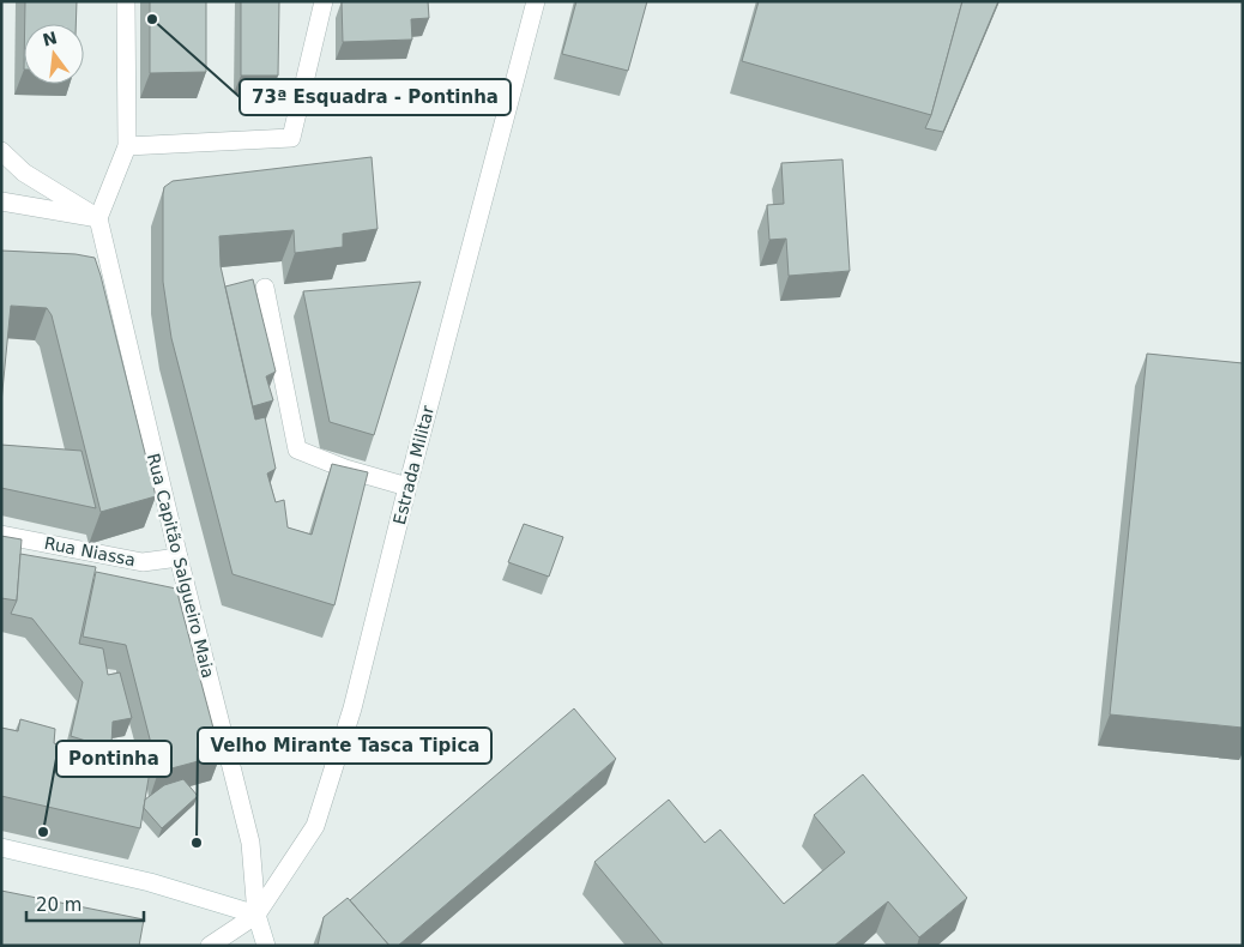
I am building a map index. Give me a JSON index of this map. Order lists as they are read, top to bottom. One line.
{"streets":{"street":["Estrada Militar","Rua Niassa","Rua Capitão Salgueiro Maia"]},"crossings":[["Estrada Militar","Rua Capitão Salgueiro Maia"],["Rua Niassa","Rua Capitão Salgueiro Maia"]],"places":["73ª Esquadra - Pontinha","Pontinha","Velho Mirante Tasca Tipica"],"scale_bar":"20 m","north":"top"}
